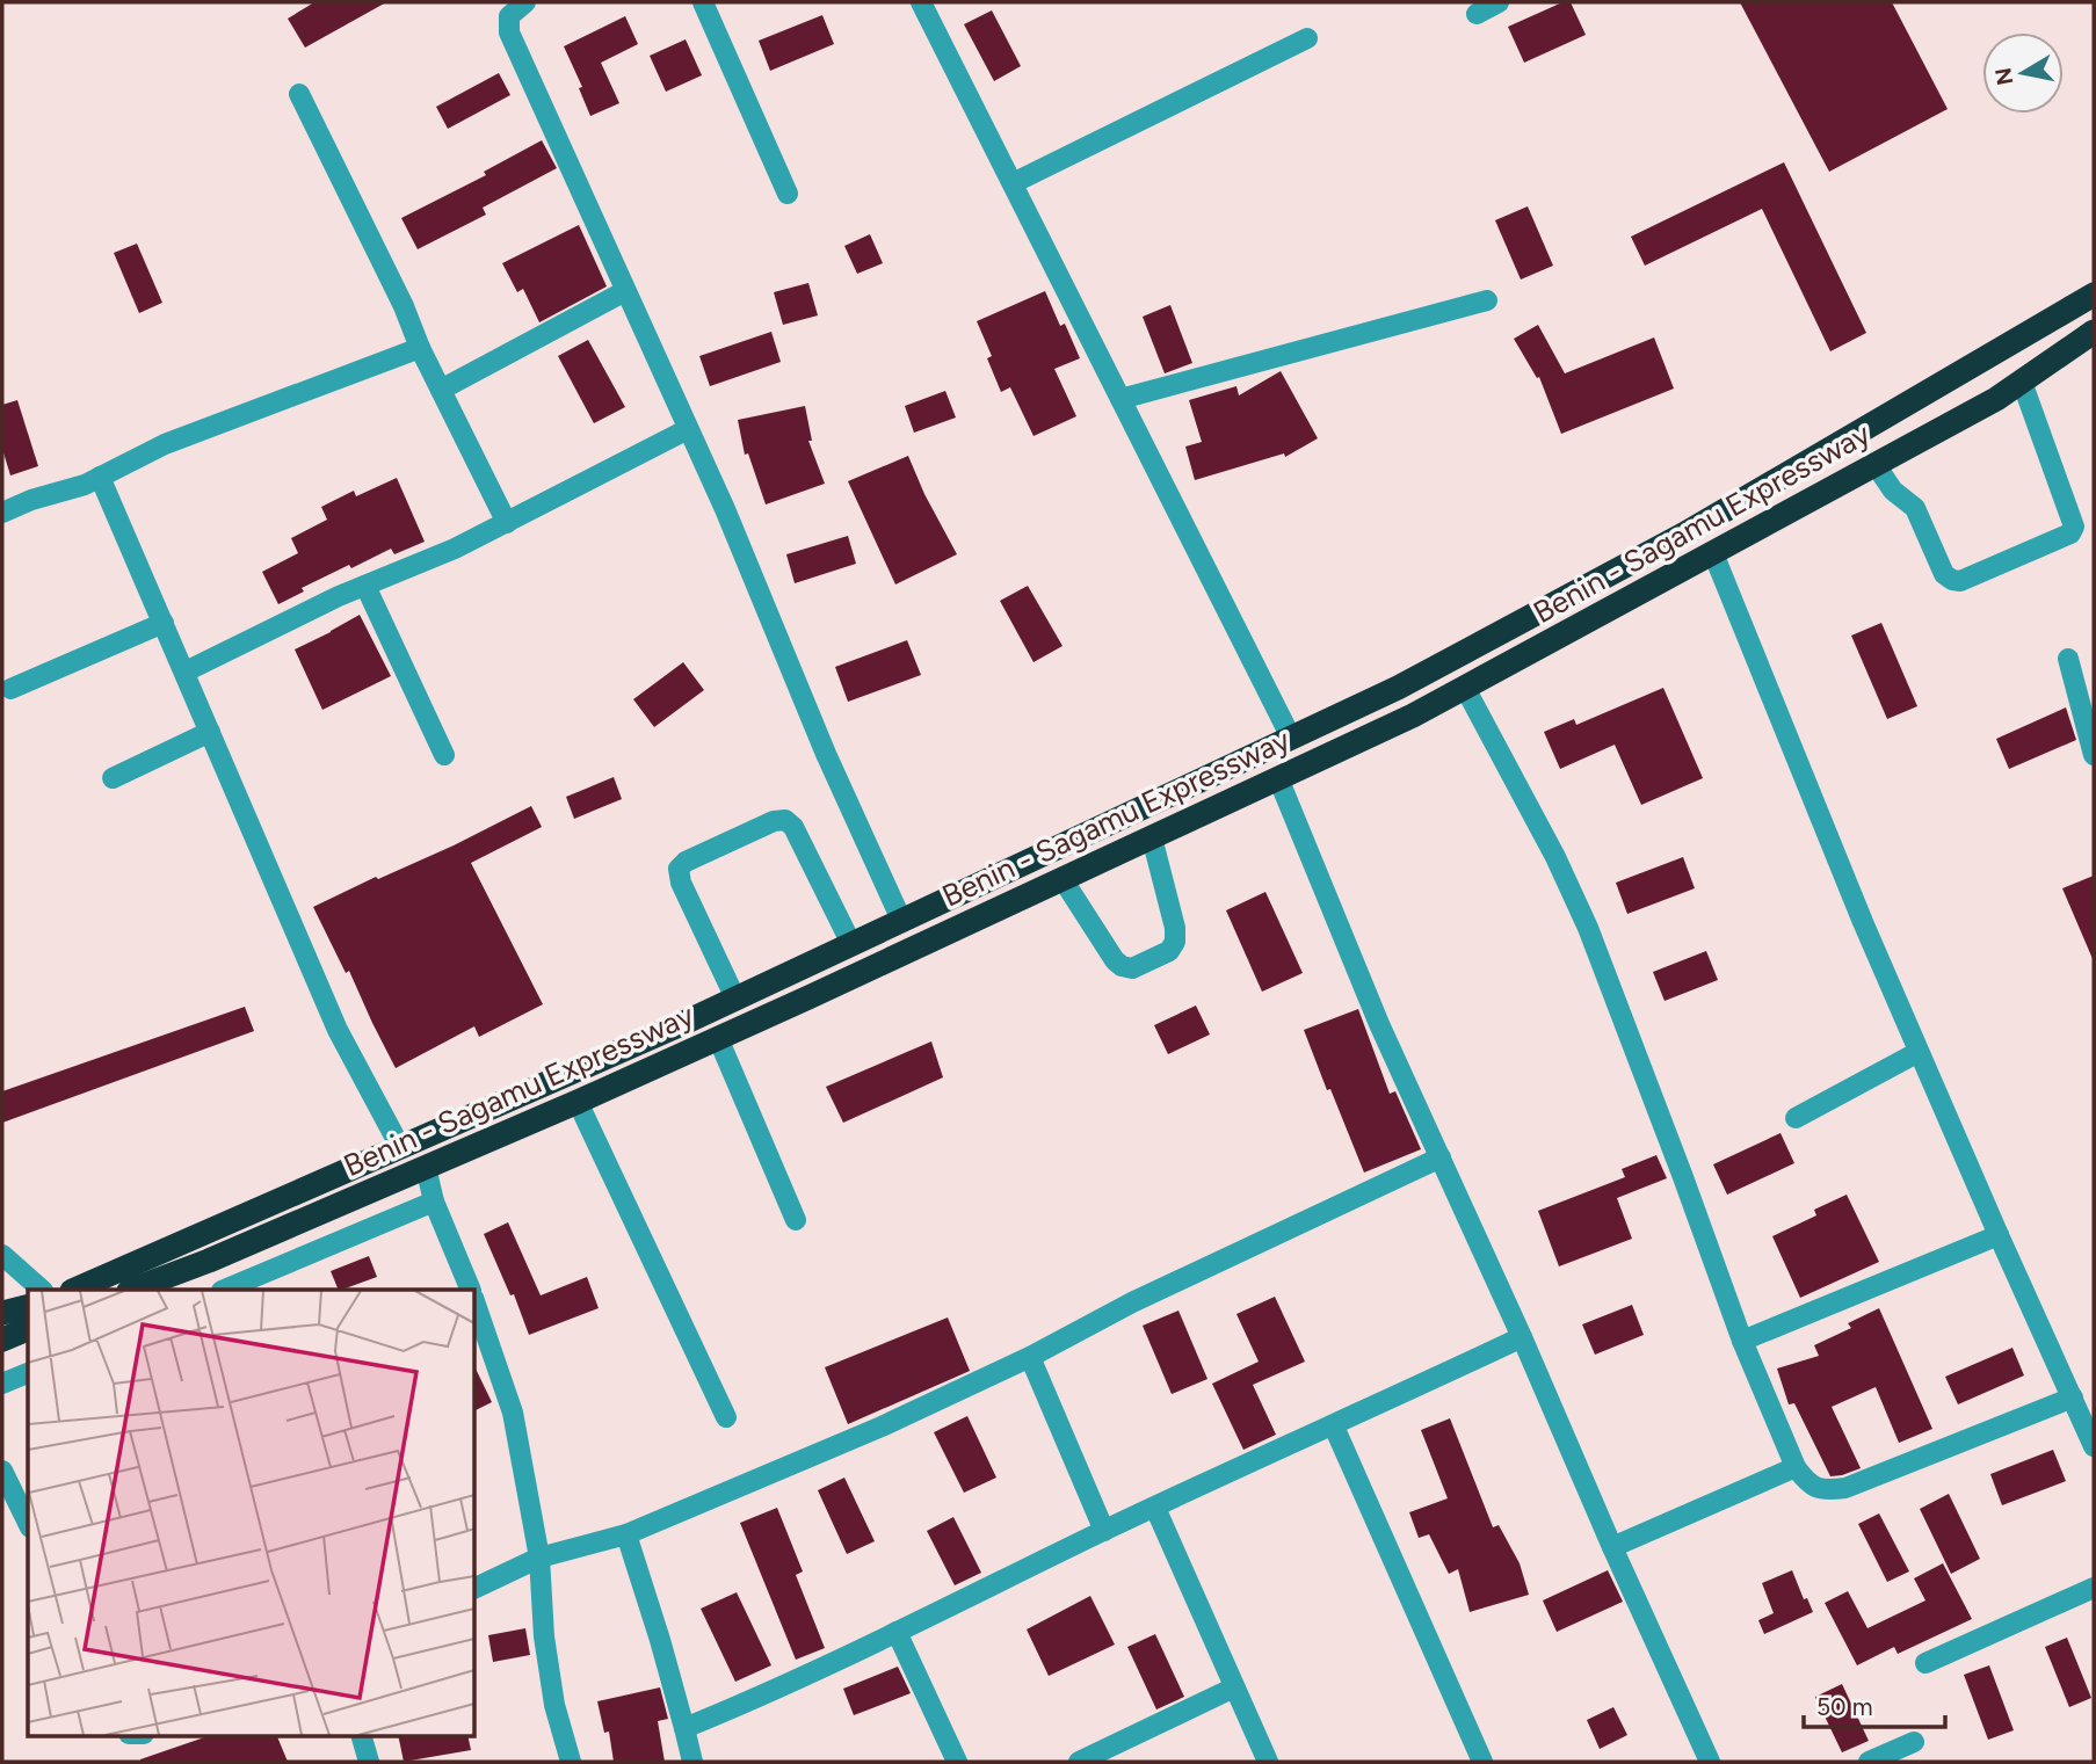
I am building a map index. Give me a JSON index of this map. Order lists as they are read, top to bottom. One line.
{"streets":{"highway":["Benin - Sagamu Expressway"]},"scale_bar":"50 m","north":"left"}
